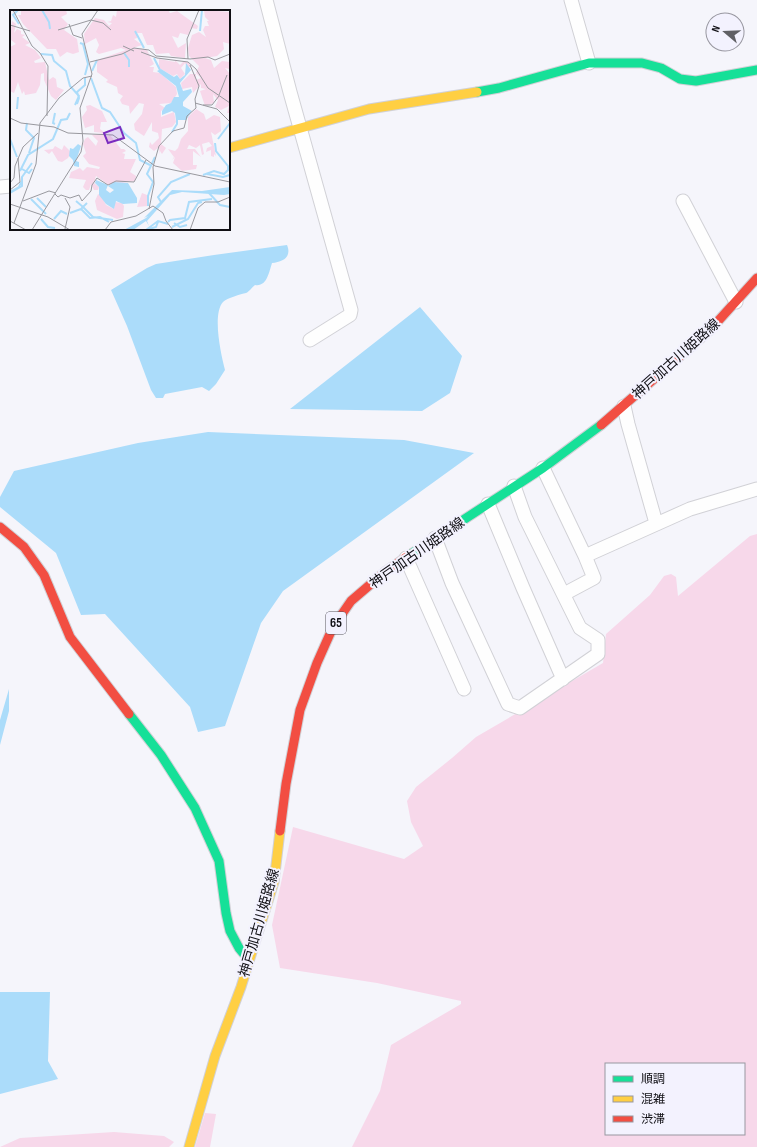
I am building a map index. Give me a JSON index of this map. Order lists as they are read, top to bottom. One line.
{"streets":{"main road":["神戸加古川姫路線","65"]},"legend":["順調","混雑","渋滞"],"north":"left"}
